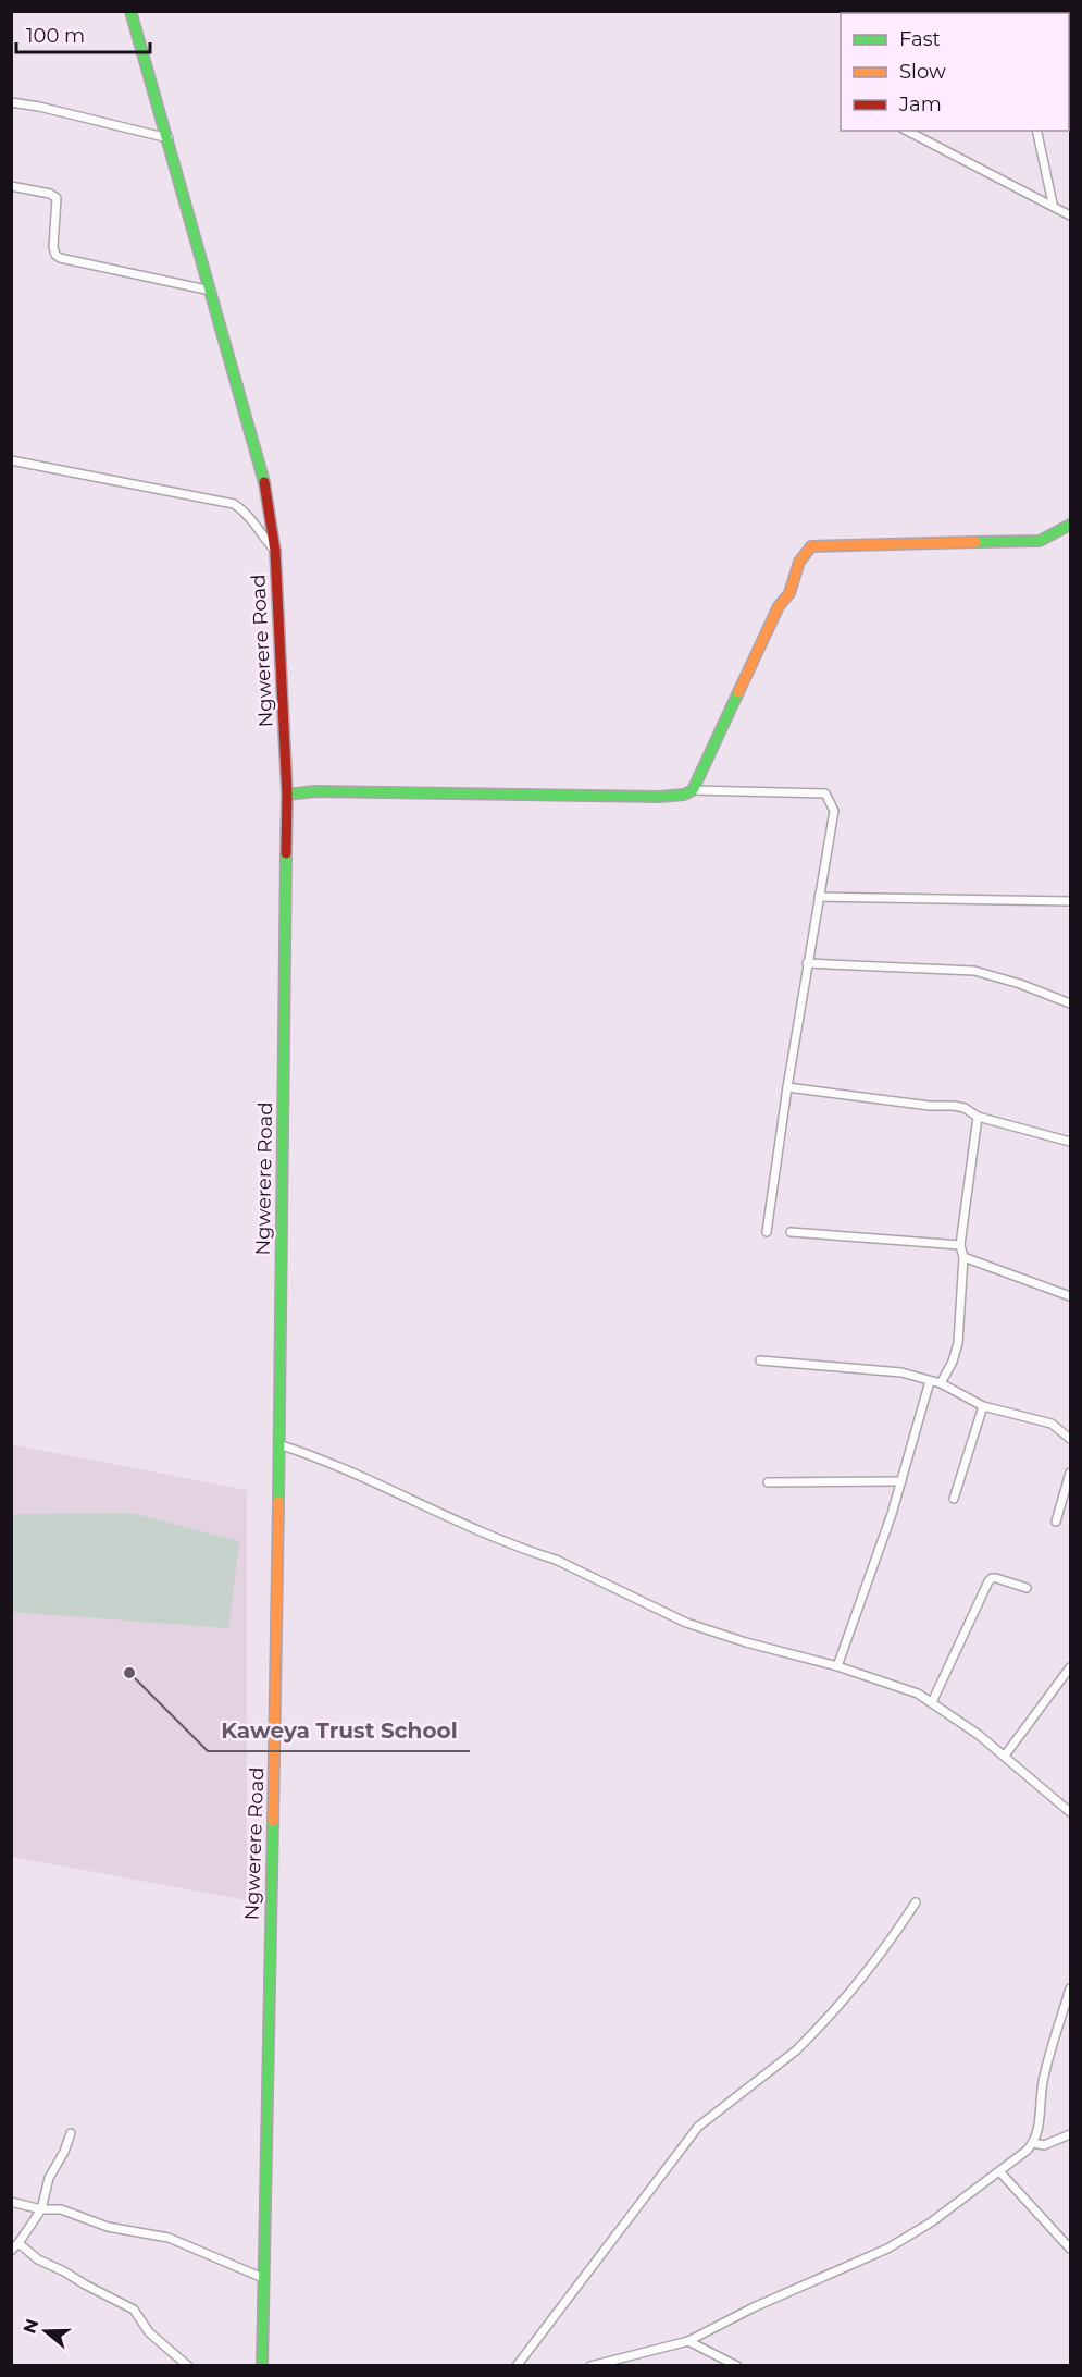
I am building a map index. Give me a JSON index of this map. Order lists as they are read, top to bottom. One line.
{"streets":{"main road":["Ngwerere Road"]},"places":["Kaweya Trust School"],"legend":["Fast","Slow","Jam"],"scale_bar":"100 m","north":"left"}
